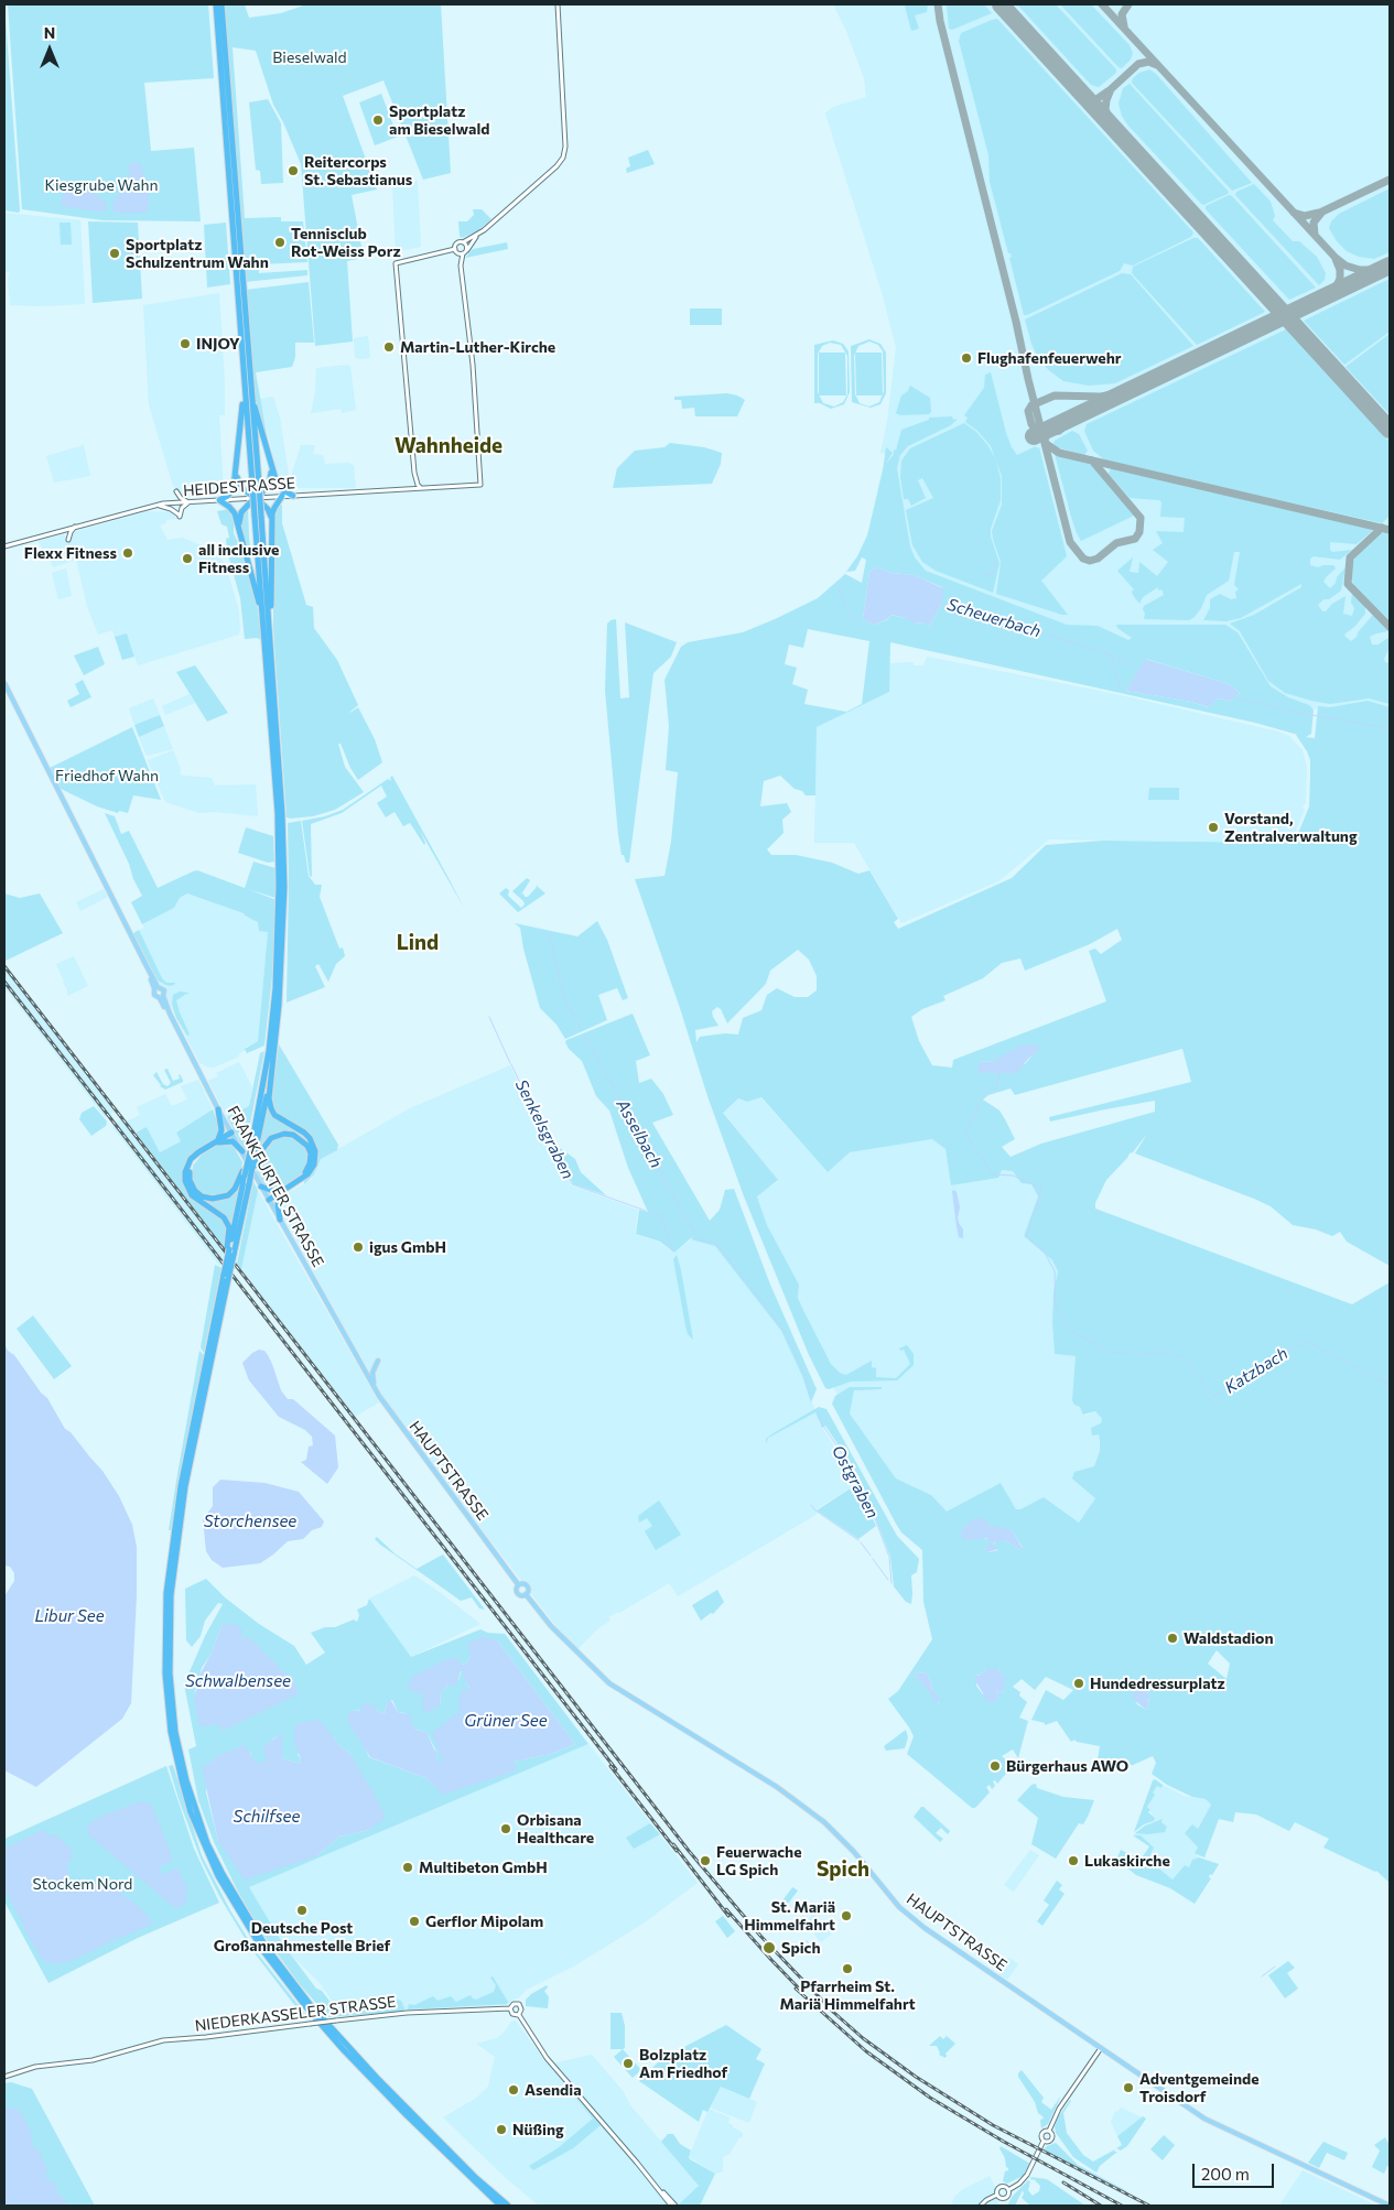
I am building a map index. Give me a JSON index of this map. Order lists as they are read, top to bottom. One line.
{"streets":{"main road":["HEIDESTRASSE","FRANKFURTER STRASSE","HAUPTSTRASSE","NIEDERKASSELER STRASSE"]},"crossings":[["FRANKFURTER STRASSE","HAUPTSTRASSE"]],"districts":["Wahnheide","Lind","Spich"],"water":["Scheuerbach","Senkelsgraben","Asselbach","Katzbach","Ostgraben","Storchensee","Libur See","Schwalbensee","Grüner See","Schilfsee"],"parks":["Bieselwald","Kiesgrube Wahn","Friedhof Wahn","Stockem Nord"],"places":["Sportplatz am Bieselwald","Reitercorps St. Sebastianus","Tennisclub Rot-Weiss Porz","Sportplatz Schulzentrum Wahn","INJOY","Martin-Luther-Kirche","Flughafenfeuerwehr","Flexx Fitness","all inclusive Fitness","Vorstand, Zentralverwaltung","igus GmbH","Waldstadion","Hundedressurplatz","Bürgerhaus AWO","Orbisana Healthcare","Feuerwache LG Spich","Lukaskirche","Multibeton GmbH","Deutsche Post Großannahmestelle Brief","St. Mariä Himmelfahrt","Gerflor Mipolam","Spich","Pfarrheim St. Mariä Himmelfahrt","Bolzplatz Am Friedhof","Adventgemeinde Troisdorf","Asendia","Nüßing"],"scale_bar":"200 m","north":"top"}
